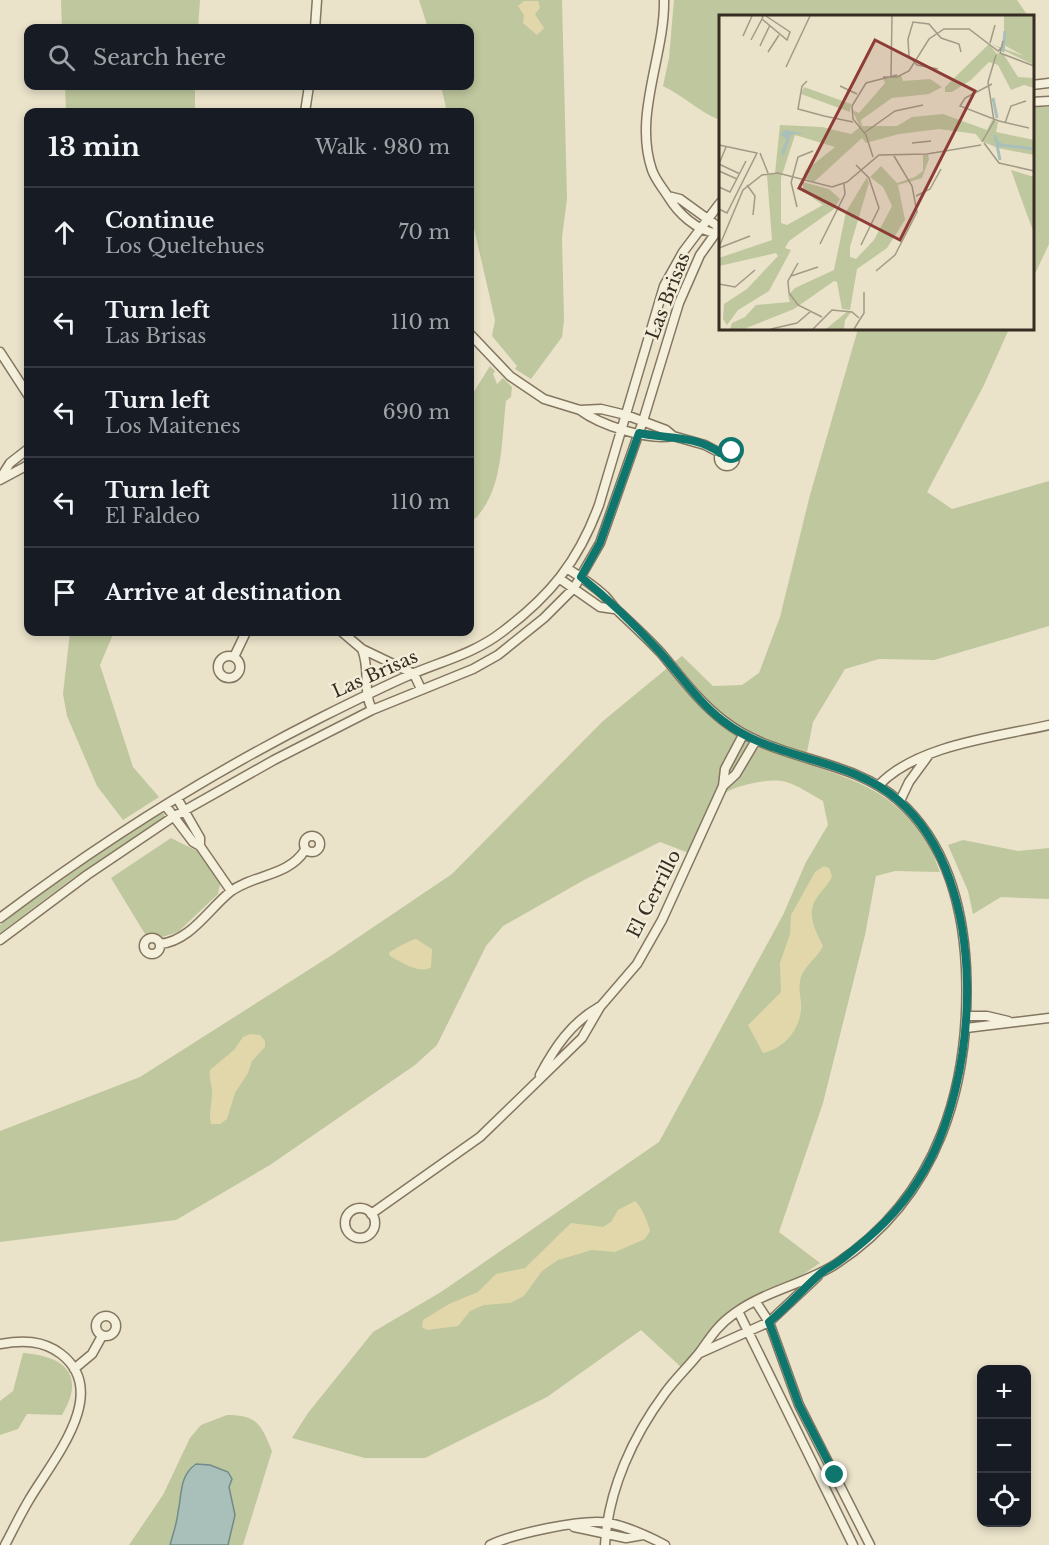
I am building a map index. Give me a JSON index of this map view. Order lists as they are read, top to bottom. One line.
{"streets":{"street":["Las Brisas","El Cerrillo"]},"page":{"search":"Search here","heading":["13 min","Walk · 980 m"],"list":[["Continue","Los Queltehues","70 m"],["Turn left","Las Brisas","110 m"],["Turn left","Los Maitenes","690 m"],["Turn left","El Faldeo","110 m"],"Arrive at destination"],"map_buttons":["+","−"]}}
